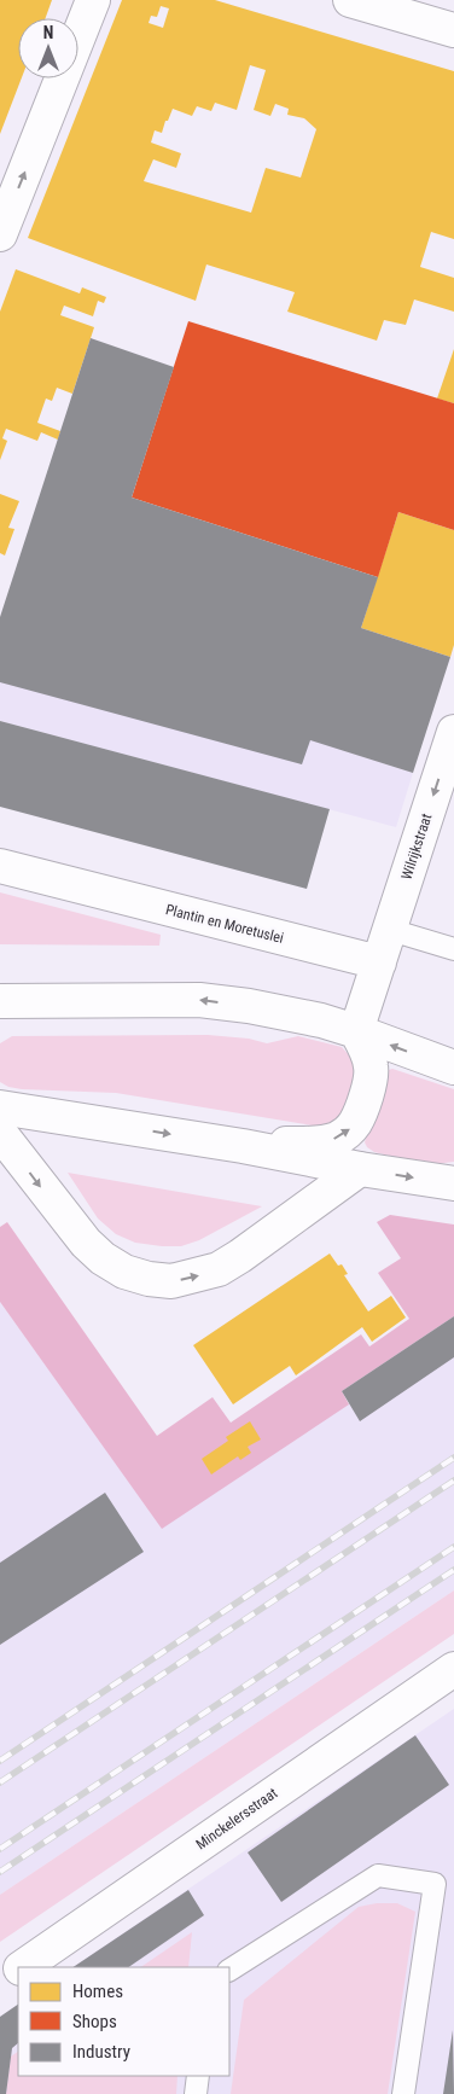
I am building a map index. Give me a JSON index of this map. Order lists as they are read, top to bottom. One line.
{"streets":{"street":["Wilrijkstraat","Plantin en Moretuslei","Minckelersstraat"]},"crossings":[["Wilrijkstraat","Plantin en Moretuslei"]],"one_way":["Wilrijkstraat"],"legend":["Homes","Shops","Industry"],"north":"top"}
